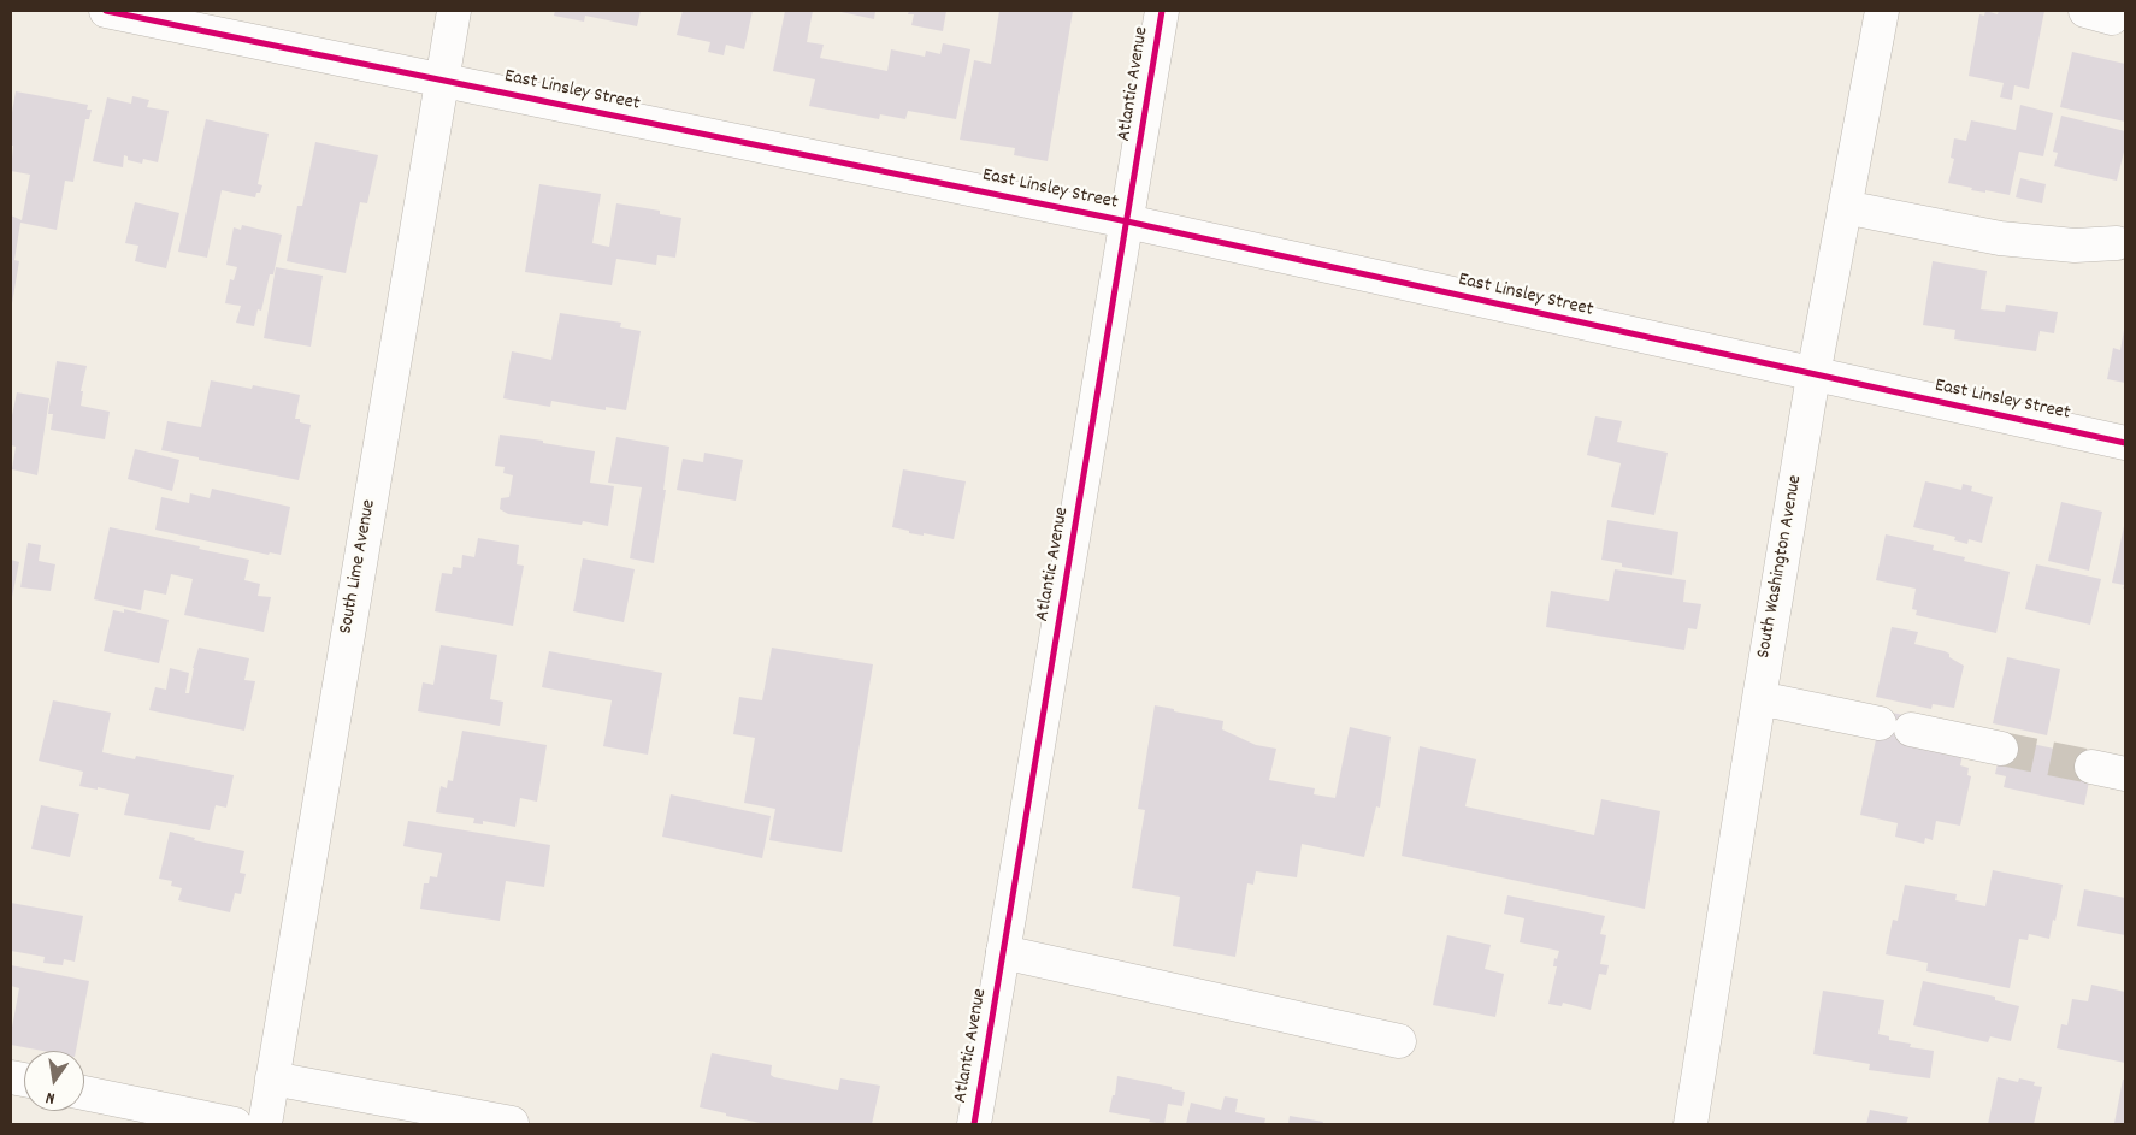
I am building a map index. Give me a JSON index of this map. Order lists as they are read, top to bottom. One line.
{"streets":{"street":["Atlantic Avenue","East Linsley Street","South Lime Avenue","South Washington Avenue"]},"crossings":[["Atlantic Avenue","East Linsley Street"],["East Linsley Street","South Lime Avenue"],["East Linsley Street","South Washington Avenue"]],"north":"bottom"}
